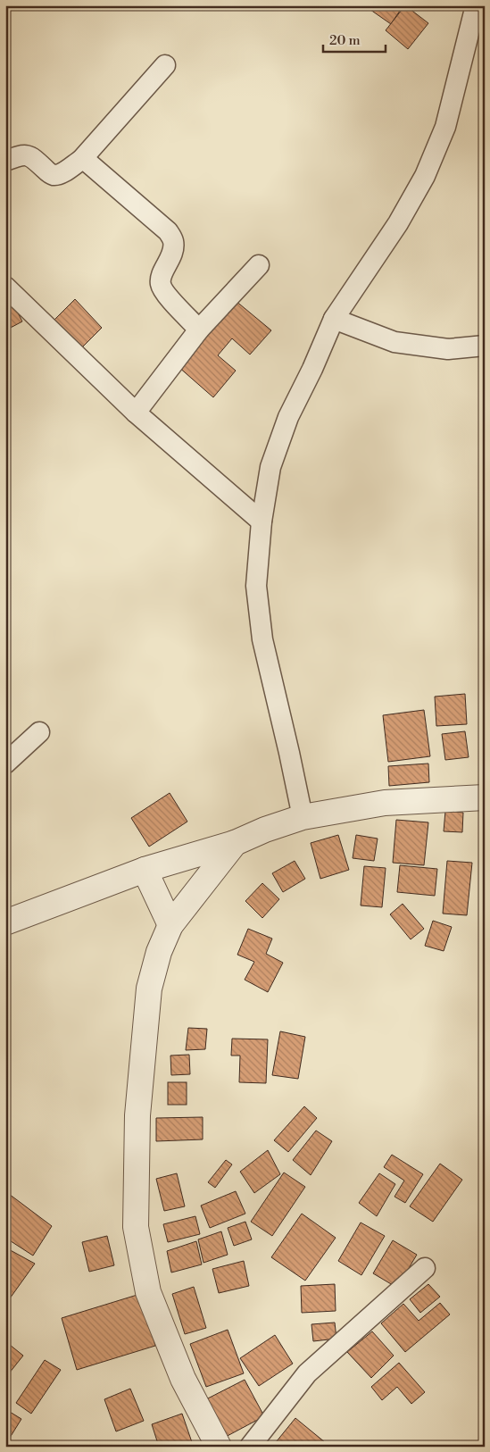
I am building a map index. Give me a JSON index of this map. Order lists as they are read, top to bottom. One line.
{"scale_bar":"20 m"}
